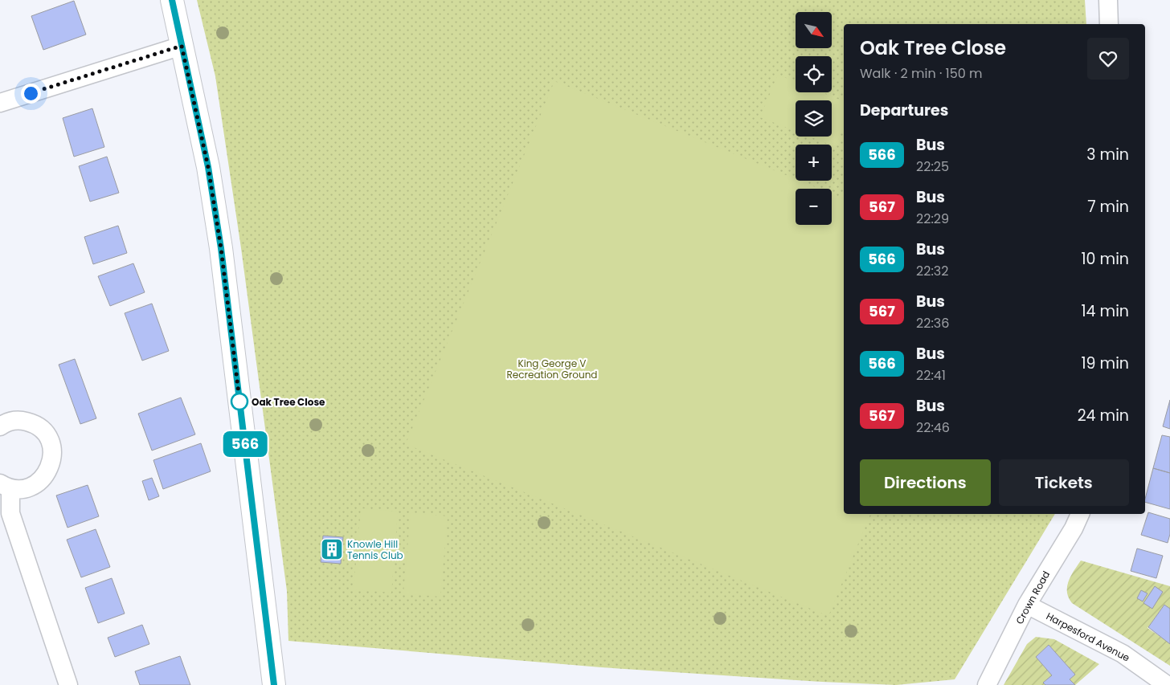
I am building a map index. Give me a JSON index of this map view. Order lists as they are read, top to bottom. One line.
{"streets":{"street":["Crown Road","Harpesford Avenue"]},"crossings":[["Crown Road","Harpesford Avenue"]],"parks":["King George V Recreation Ground"],"places":{"other":["Oak Tree Close"],"building":["Knowle Hill Tennis Club"]},"lines":["bus line 566"],"north":"bottom right","page":{"on_map":"566","map_buttons":["+","−"],"heading":[["Oak Tree Close","Walk · 2 min · 150 m"],"Departures"],"list":[{"mark":"566","name":"Bus","note":"22:25","value":"3 min"},{"mark":"567","name":"Bus","note":"22:29","value":"7 min"},{"mark":"566","name":"Bus","note":"22:32","value":"10 min"},{"mark":"567","name":"Bus","note":"22:36","value":"14 min"},{"mark":"566","name":"Bus","note":"22:41","value":"19 min"},{"mark":"567","name":"Bus","note":"22:46","value":"24 min"}],"buttons":["Directions","Tickets"]}}
